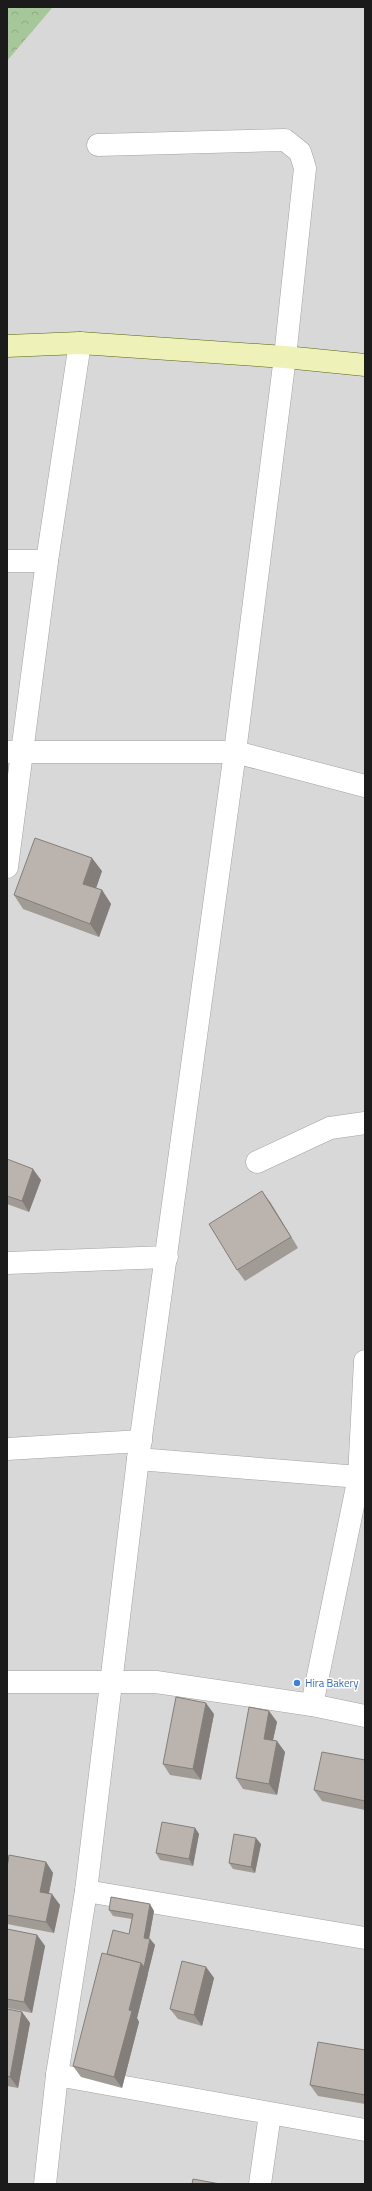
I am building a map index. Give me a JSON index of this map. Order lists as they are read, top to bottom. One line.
{"places":["Hira Bakery"]}
